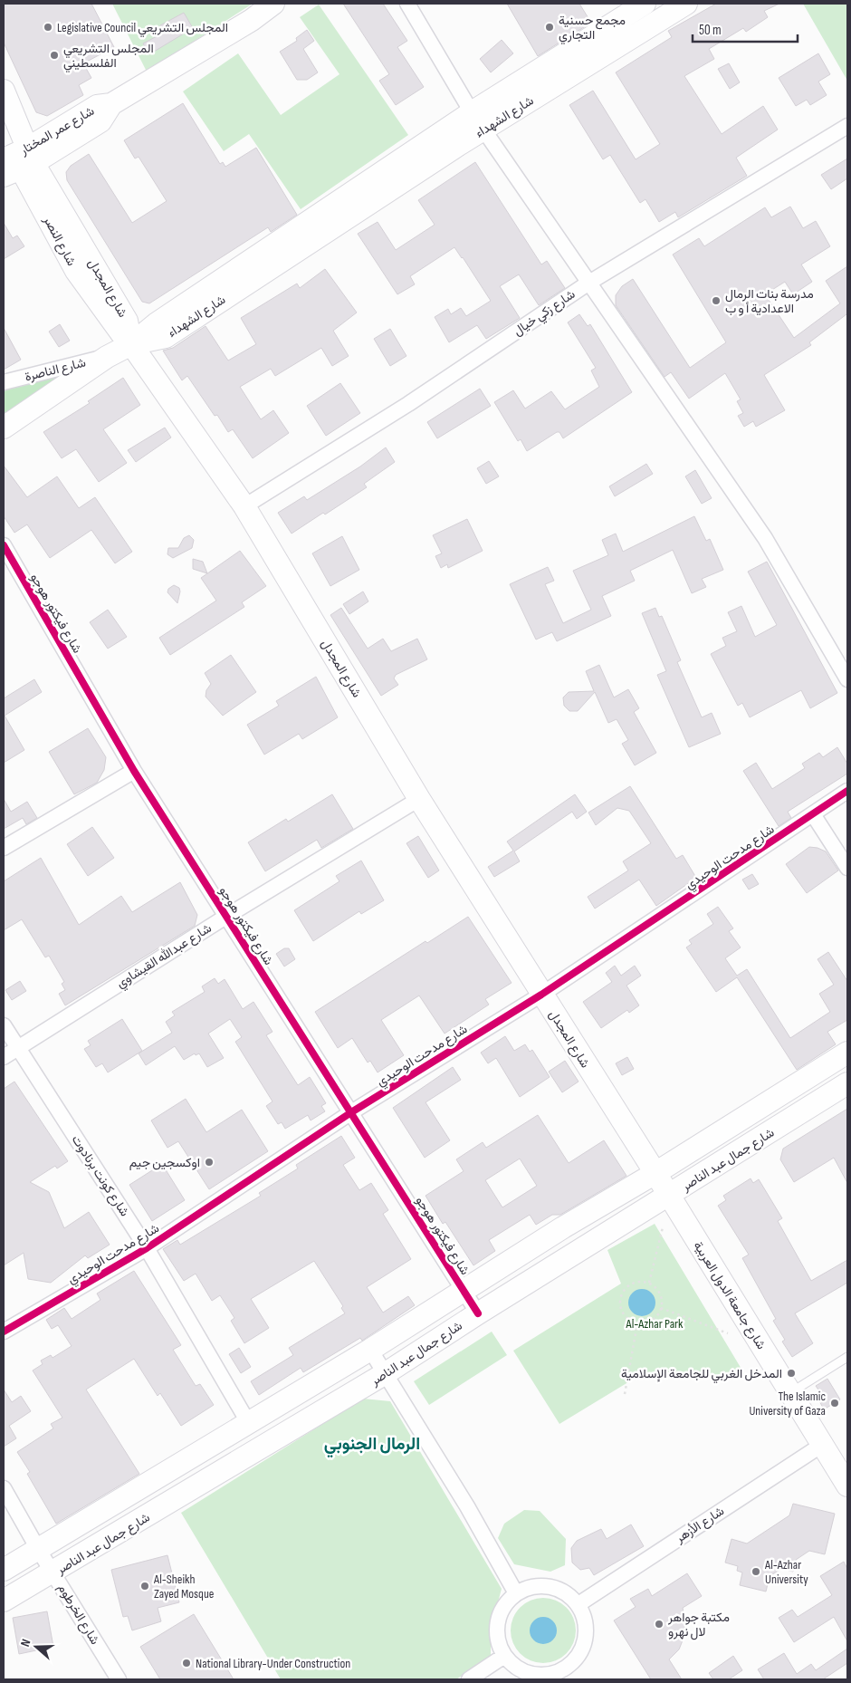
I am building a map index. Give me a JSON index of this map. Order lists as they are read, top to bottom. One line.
{"streets":{"main road":["شارع الشهداء","شارع المجدل","شارع جمال عبد الناصر","شارع جامعة الدول العربية"],"street":["شارع زكي خيال","شارع الناصرة","شارع فيكتور هوجو","شارع مدحت الوحيدي","شارع عبدالله القيشاوي","شارع كونت برنادوت","شارع الأزهر","شارع الخرطوم"]},"crossings":[["شارع الشهداء","شارع المجدل"],["شارع الشهداء","شارع الناصرة"],["شارع المجدل","شارع زكي خيال"],["شارع المجدل","شارع مدحت الوحيدي"],["شارع المجدل","شارع عبدالله القيشاوي"],["شارع المجدل","شارع جمال عبد الناصر"],["شارع المجدل","شارع جامعة الدول العربية"],["شارع فيكتور هوجو","شارع مدحت الوحيدي"],["شارع فيكتور هوجو","شارع عبدالله القيشاوي"],["شارع فيكتور هوجو","شارع جمال عبد الناصر"],["شارع مدحت الوحيدي","شارع كونت برنادوت"],["شارع عبدالله القيشاوي","شارع كونت برنادوت"],["شارع جمال عبد الناصر","شارع كونت برنادوت"],["شارع جمال عبد الناصر","شارع جامعة الدول العربية"],["شارع جمال عبد الناصر","شارع الخرطوم"],["شارع جامعة الدول العربية","شارع الأزهر"]],"districts":["الرمال الجنوبي"],"parks":["Al-Azhar Park"],"places":["Legislative Council المجلس التشريعي","مجمع حسنية التجاري","المجلس التشريعي الفلسطيني","مدرسة بنات الرمال الاعدادية أ و ب","اوكسجين جيم","المدخل الغربي للجامعة الإسلامية","The Islamic University of Gaza","Al-Azhar University","Al-Sheikh Zayed Mosque","مكتبة جواهر لال نهرو","National Library-Under Construction"],"scale_bar":"50 m","north":"left"}
